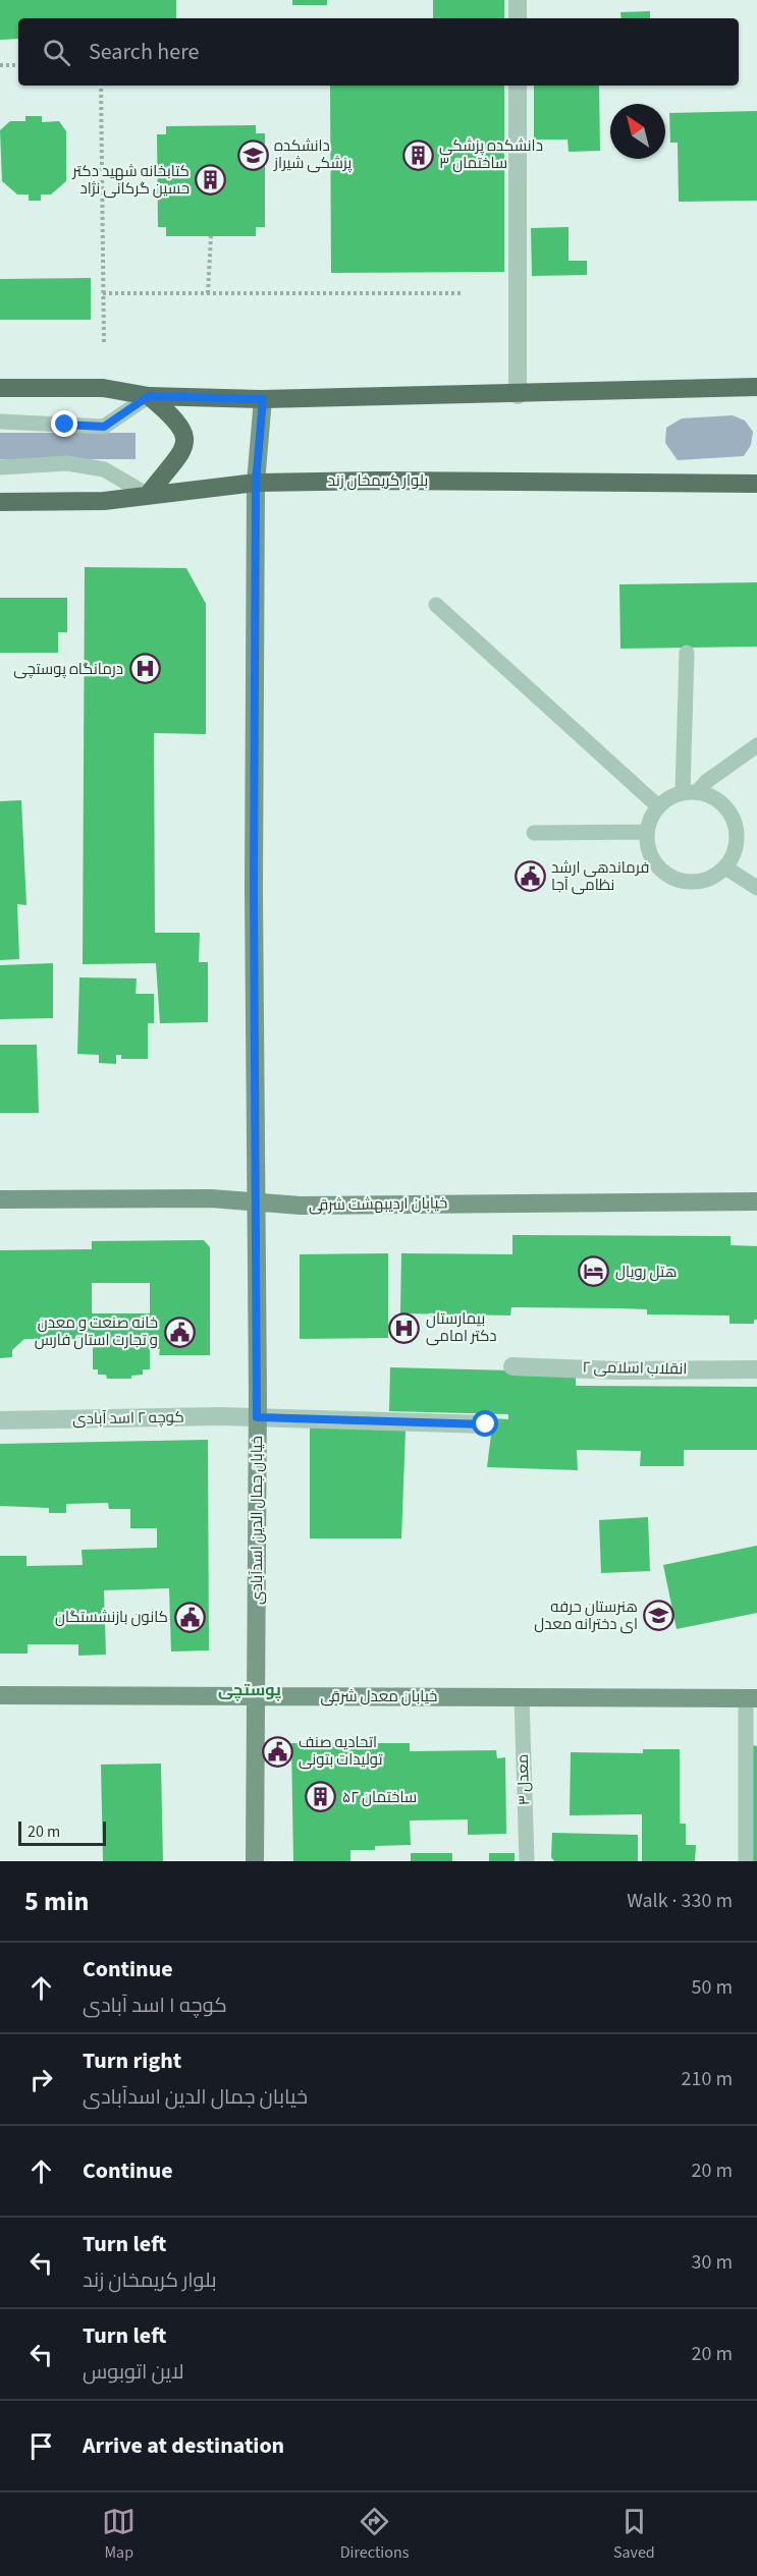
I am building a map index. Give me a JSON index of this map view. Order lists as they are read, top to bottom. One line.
{"streets":{"main road":["بلوار کریمخان زند"],"street":["خیابان اردیبهشت شرقی","۲ انقلاب اسلامی","کوچه ۲ اسد آبادی","خیابان جمال الدین اسدآبادی","خیابان معدل شرقی"],"lane":["۳ معدل"]},"crossings":[["بلوار کریمخان زند","خیابان جمال الدین اسدآبادی"],["خیابان اردیبهشت شرقی","خیابان جمال الدین اسدآبادی"],["کوچه ۲ اسد آبادی","خیابان جمال الدین اسدآبادی"],["خیابان جمال الدین اسدآبادی","خیابان معدل شرقی"],["خیابان معدل شرقی","۳ معدل"]],"districts":["پوستچی"],"places":{"school or university":["دانشکده پزشکی شیراز","هنرستان حرفه ای دخترانه معدل"],"building":["دانشکده پزشکی ساختمان ۳","کتابخانه شهید دکتر حسین گرکانی نژاد","ساختمان ۵۲"],"hospital":["درمانگاه پوستچی","بیمارستان دکتر امامی"],"public building":["فرماندهی ارشد نظامی آجا","خانه صنعت و معدن و تجارت استان فارس","کانون بازنشستگان","اتحادیه صنف تولیدات بتونی"],"hotel":["هتل رویال"]},"scale_bar":"20 m","north":"top left","page":{"search":"Search here","scale":"20 m","heading":["5 min","Walk · 330 m"],"list":[["Continue","کوچه ۱ اسد آبادی","50 m"],["Turn right","خیابان جمال الدین اسدآبادی","210 m"],["Continue","20 m"],["Turn left","بلوار کریمخان زند","30 m"],["Turn left","لاین اتوبوس","20 m"],"Arrive at destination"],"nav":["Map","Directions","Saved"]}}
